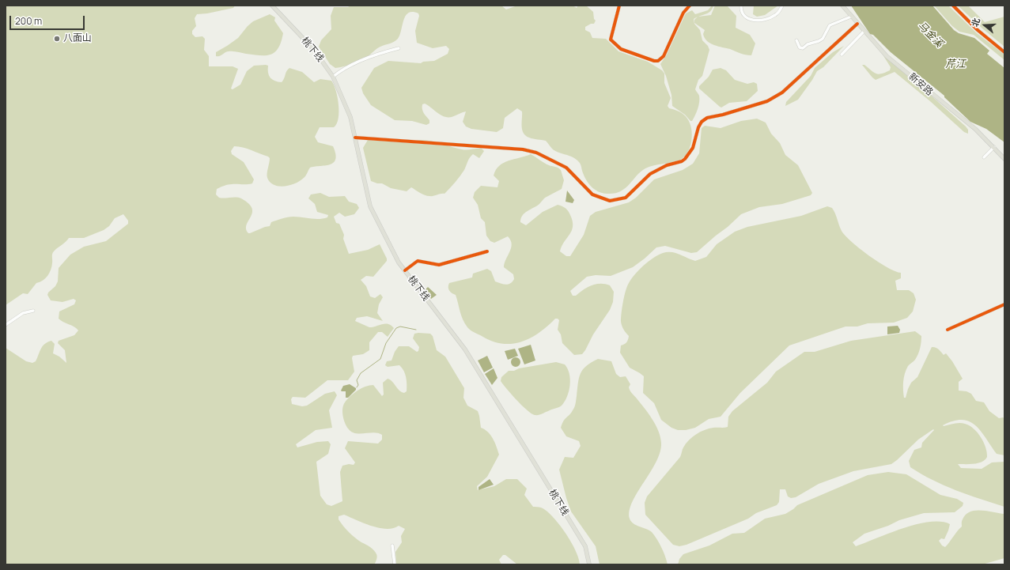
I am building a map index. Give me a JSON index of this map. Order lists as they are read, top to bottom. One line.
{"streets":{"main road":["桃下线","新安路"]},"water":["马金溪","芹江"],"places":["八面山"],"scale_bar":"200 m","north":"left"}
